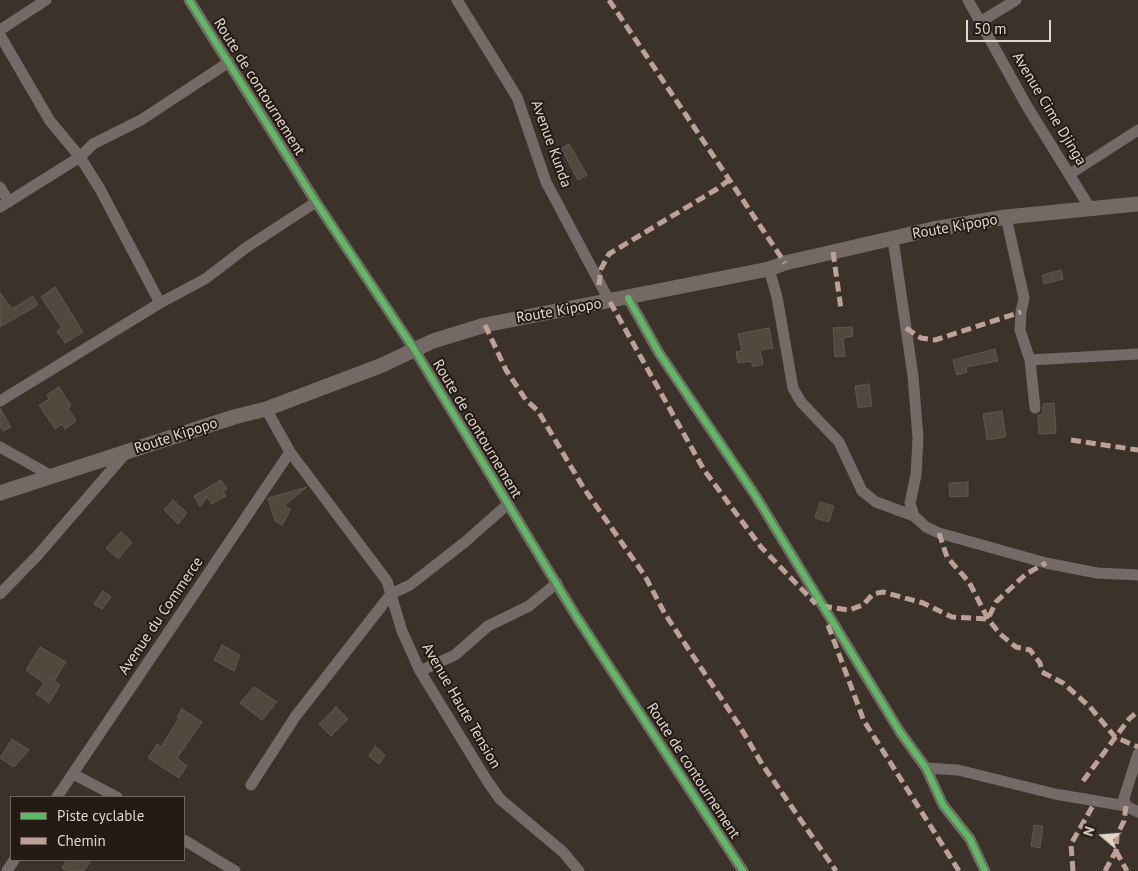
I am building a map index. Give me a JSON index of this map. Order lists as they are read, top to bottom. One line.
{"streets":{"main road":["Route Kipopo"],"street":["Route de contournement","Avenue Cime Djinga","Avenue Kunda","Avenue du Commerce","Avenue Haute Tension"]},"crossings":[["Route de contournement","Route Kipopo"],["Avenue Cime Djinga","Route Kipopo"],["Avenue Kunda","Route Kipopo"],["Route Kipopo","Avenue Haute Tension"],["Avenue du Commerce","Avenue Haute Tension"]],"legend":["Piste cyclable","Chemin"],"scale_bar":"50 m","north":"left"}
